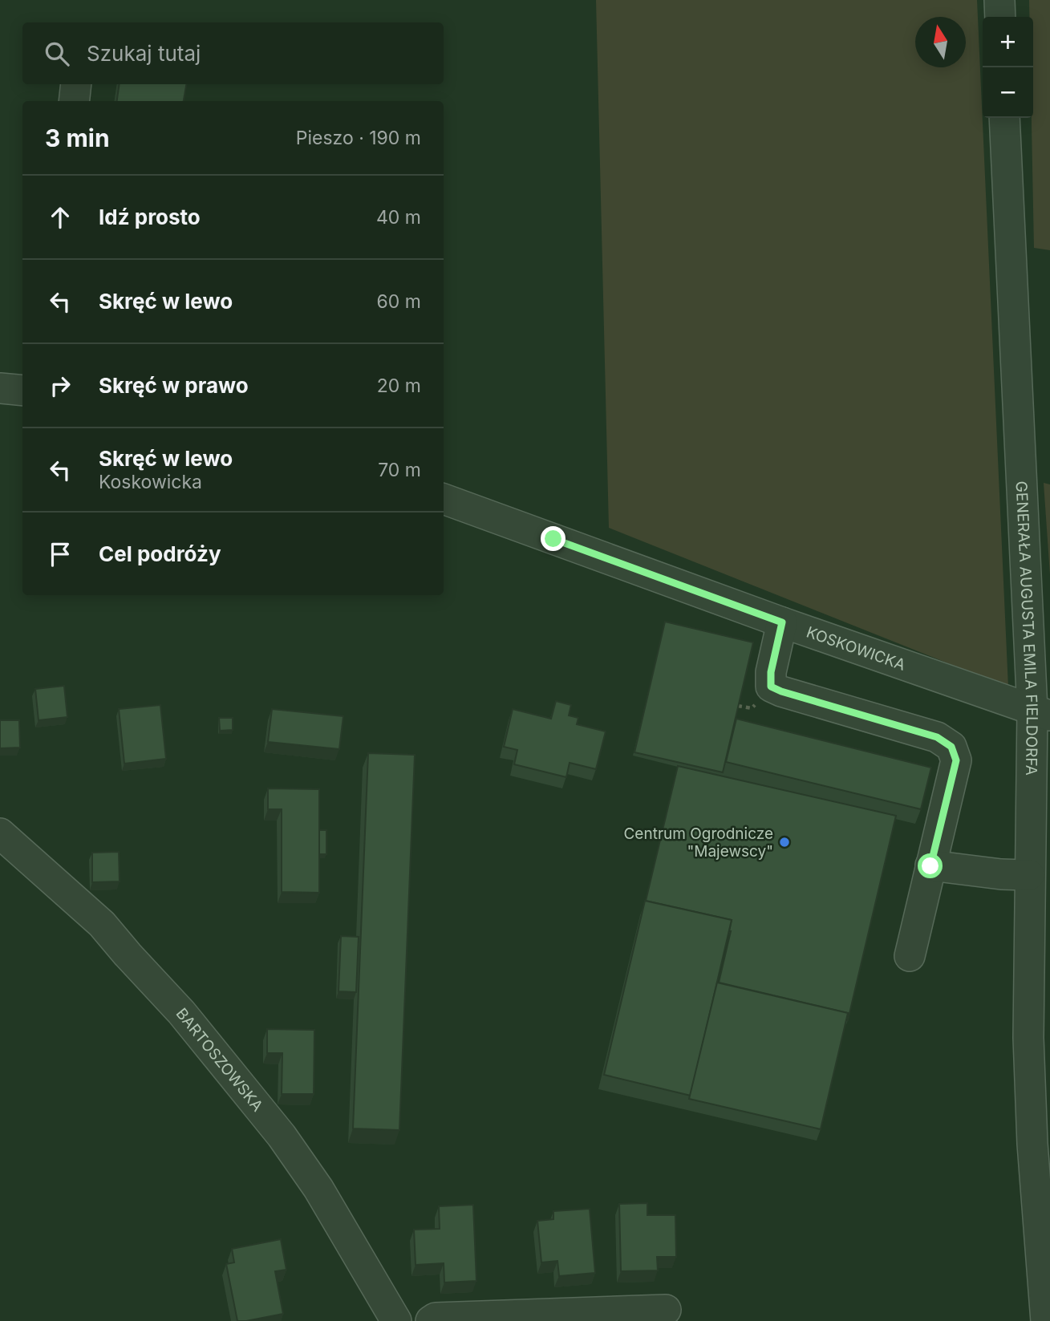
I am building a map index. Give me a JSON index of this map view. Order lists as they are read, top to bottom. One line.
{"streets":{"street":["GENERAŁA AUGUSTA EMILA FIELDORFA","KOSKOWICKA","BARTOSZOWSKA"]},"crossings":[["GENERAŁA AUGUSTA EMILA FIELDORFA","KOSKOWICKA"]],"places":["Centrum Ogrodnicze \"Majewscy\""],"north":"top","page":{"map_buttons":["+","−"],"search":"Szukaj tutaj","heading":["3 min","Pieszo · 190 m"],"list":[["Idź prosto","40 m"],["Skręć w lewo","60 m"],["Skręć w prawo","20 m"],["Skręć w lewo","Koskowicka","70 m"],"Cel podróży"]}}
